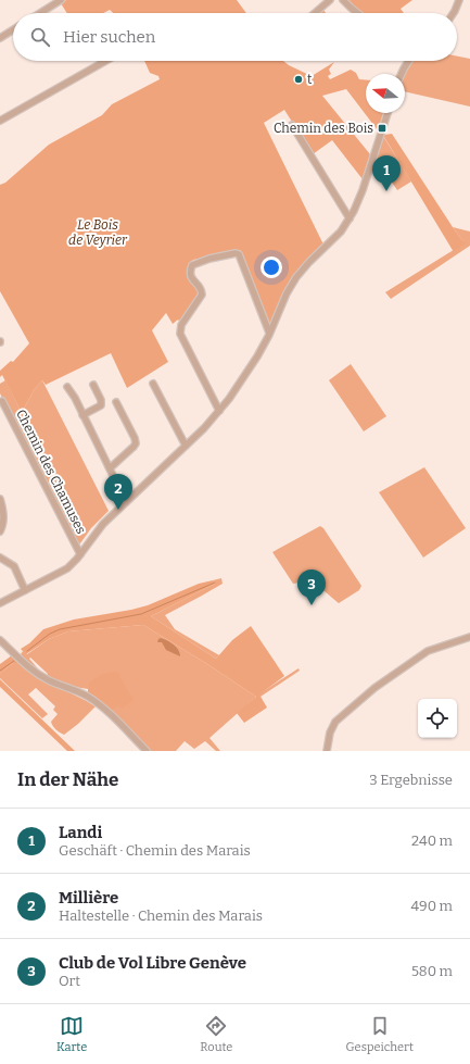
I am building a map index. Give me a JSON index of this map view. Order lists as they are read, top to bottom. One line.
{"streets":{"street":["Chemin des Chamuses"]},"parks":["Le Bois de Veyrier"],"places":{"other":["t"],"transit":["Chemin des Bois"]},"north":"left","page":{"search":"Hier suchen","pins":["1","2","3"],"heading":["In der Nähe","3 Ergebnisse"],"list":[{"mark":"1","name":"Landi","note":"Geschäft · Chemin des Marais","value":"240 m"},{"mark":"2","name":"Millière","note":"Haltestelle · Chemin des Marais","value":"490 m"},{"mark":"3","name":"Club de Vol Libre Genève","note":"Ort","value":"580 m"}],"nav":["Karte","Route","Gespeichert"]}}
